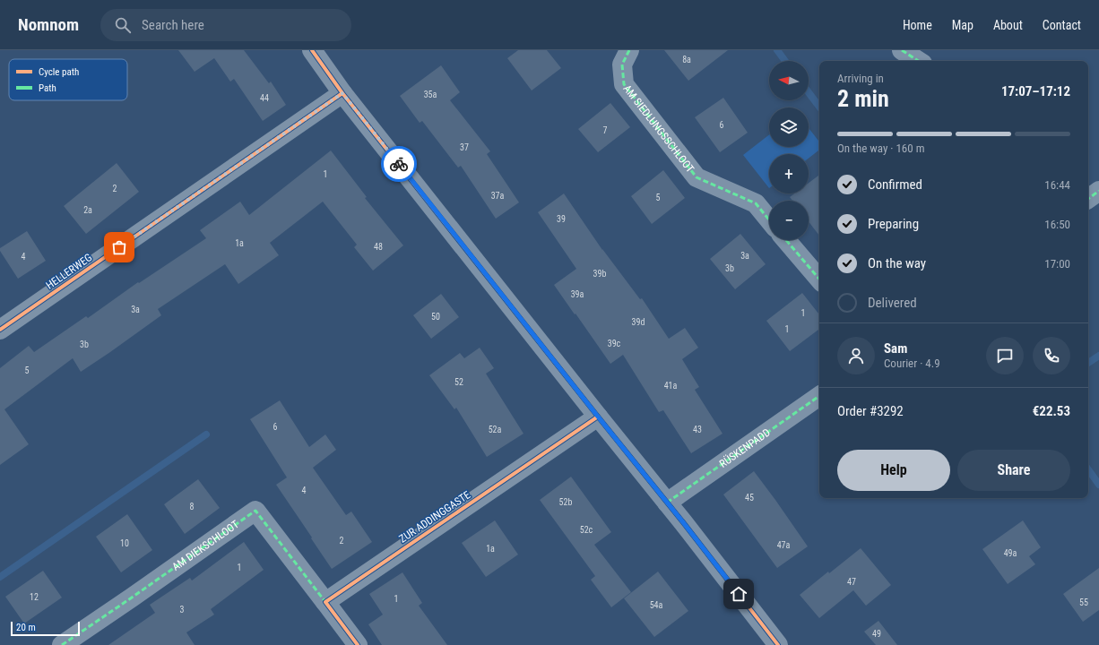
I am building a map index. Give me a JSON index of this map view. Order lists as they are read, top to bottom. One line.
{"streets":{"street":["AM SIEDLUNGSSCHLOOT","HELLERWEG","RÜSKENPADD","ZUR ADDINGGASTE","AM DIEKSCHLOOT"]},"crossings":[["ZUR ADDINGGASTE","AM DIEKSCHLOOT"]],"house_numbers":["8a","35a","44","6","7","37","1","2","37a","5","2a","39","1a","48","3a","4","3b","39b","39a","3a","1","50","39d","1","39c","3b","5","52","41a","6","52a","43","4","45","52b","8","52c","2","10","47a","1a","49a","1","47","12","1","55","54a","3","49"],"legend":["Cycle path","Path"],"scale_bar":"20 m","north":"left","page":{"header":"Nomnom","search":"Search here","nav":["Home","Map","About","Contact"],"map_buttons":["+","−"],"heading":["2 min","Arriving in","17:07–17:12"],"panel":["Sam","Courier · 4.9","Order #3292","€22.53"],"bar":"On the way · 160 m","list":[["Confirmed","16:44"],["Preparing","16:50"],["On the way","17:00"],"Delivered"],"buttons":["Help","Share"],"scale":"20 m"}}
